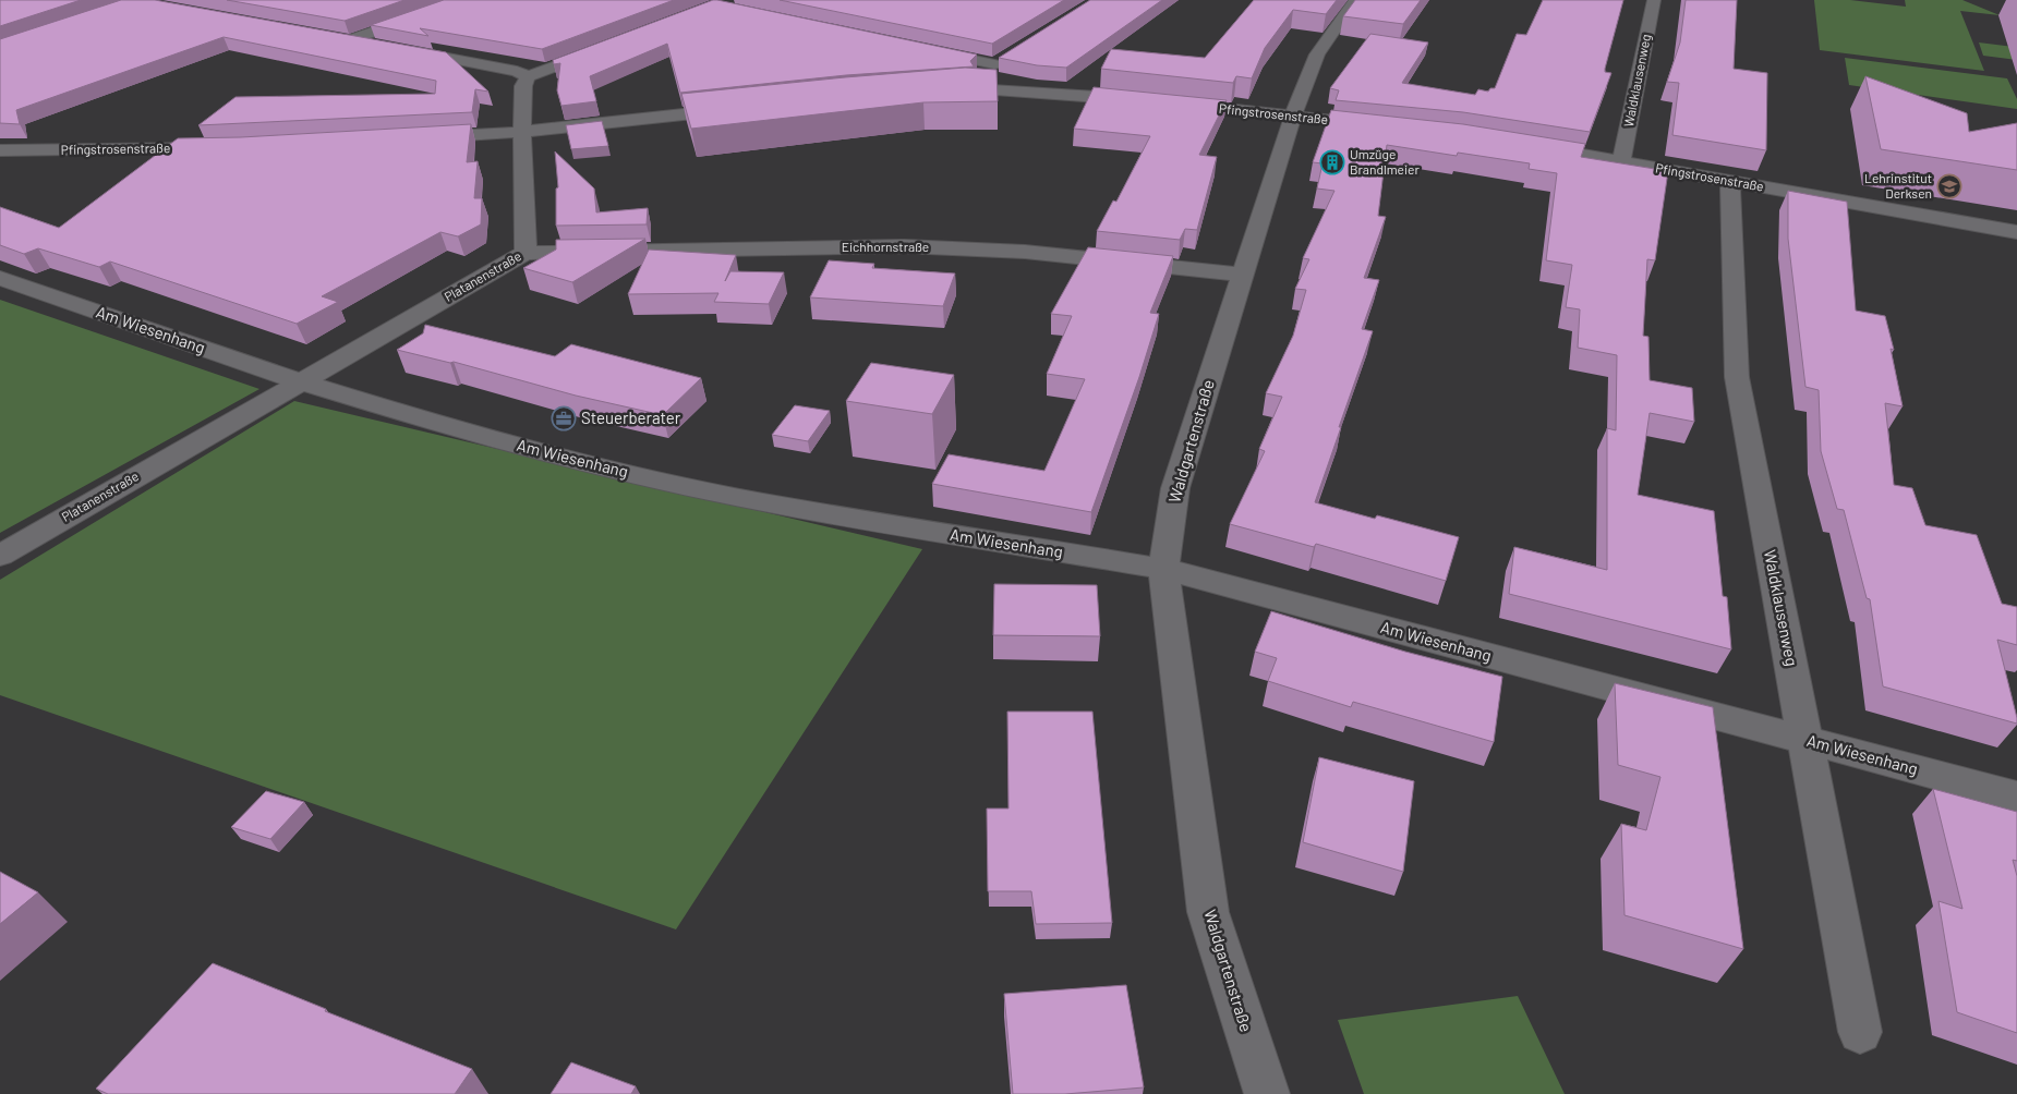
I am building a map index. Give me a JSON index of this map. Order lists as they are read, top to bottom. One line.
{"streets":{"street":["Waldklausenweg","Pfingstrosenstraße","Eichhornstraße","Platanenstraße","Am Wiesenhang","Waldgartenstraße"]},"crossings":[["Waldklausenweg","Pfingstrosenstraße"],["Waldklausenweg","Am Wiesenhang"],["Pfingstrosenstraße","Waldgartenstraße"],["Eichhornstraße","Platanenstraße"],["Eichhornstraße","Waldgartenstraße"],["Platanenstraße","Am Wiesenhang"],["Am Wiesenhang","Waldgartenstraße"]],"places":{"building":["Umzüge Brandlmeier"],"school or university":["Lehrinstitut Derksen"],"office":["Steuerberater"]}}
